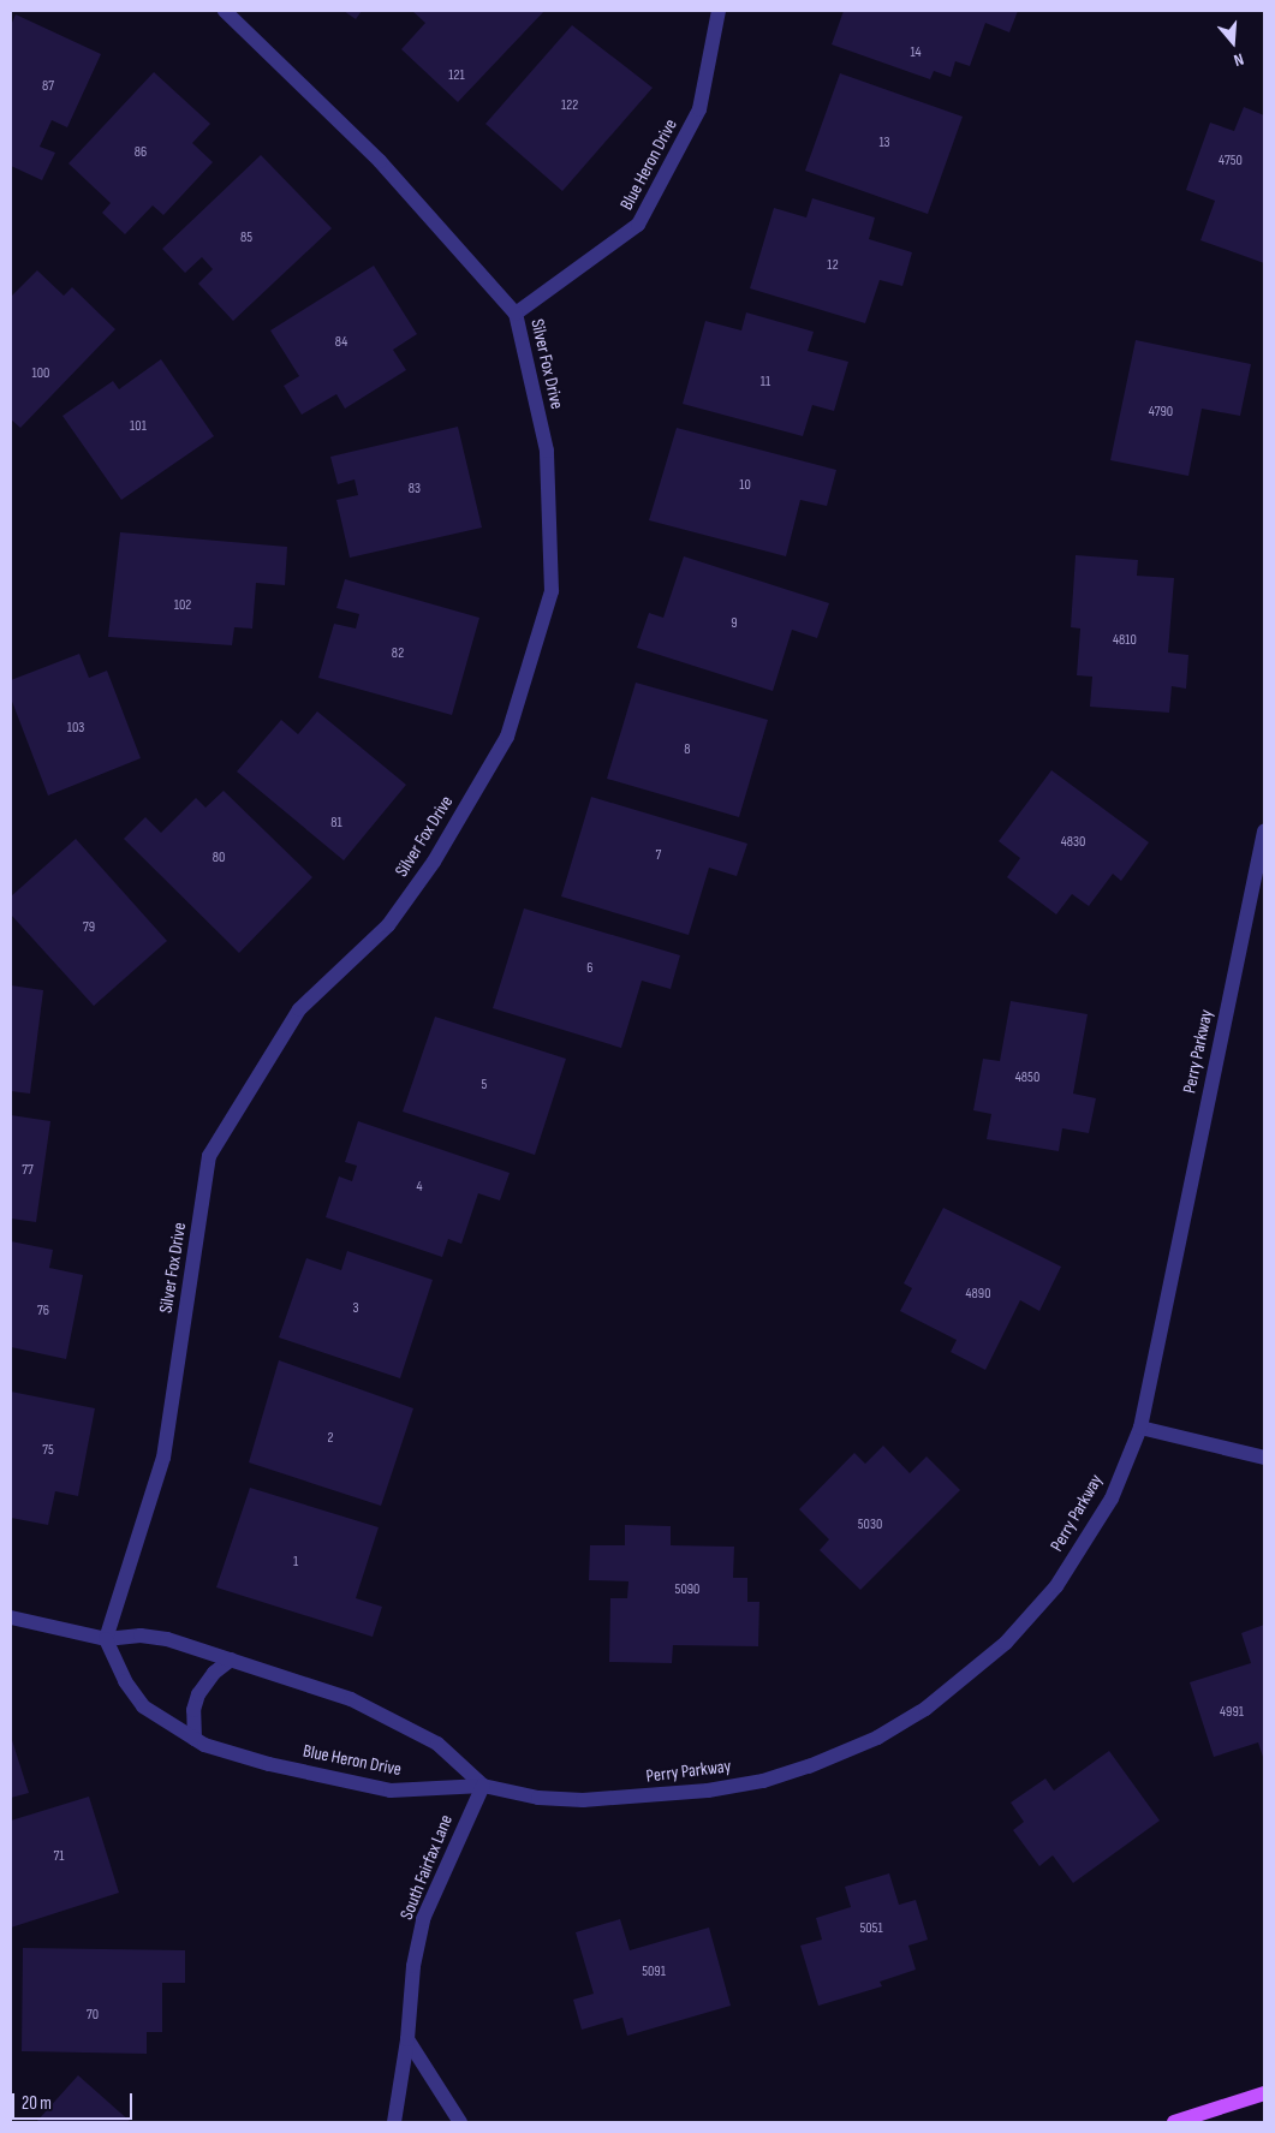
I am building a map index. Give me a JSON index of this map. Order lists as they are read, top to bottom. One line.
{"streets":{"street":["Blue Heron Drive","Silver Fox Drive","Perry Parkway","South Fairfax Lane"]},"crossings":[["Blue Heron Drive","Silver Fox Drive"],["Blue Heron Drive","Perry Parkway"],["Blue Heron Drive","South Fairfax Lane"],["Perry Parkway","South Fairfax Lane"]],"house_numbers":["14","121","87","122","13","86","4750","85","12","84","100","11","4790","101","10","83","102","9","4810","82","103","8","81","4830","7","80","79","6","4850","5","77","4","4890","3","76","2","75","5030","1","5090","4991","71","5051","5091","70"],"scale_bar":"20 m","north":"bottom"}
